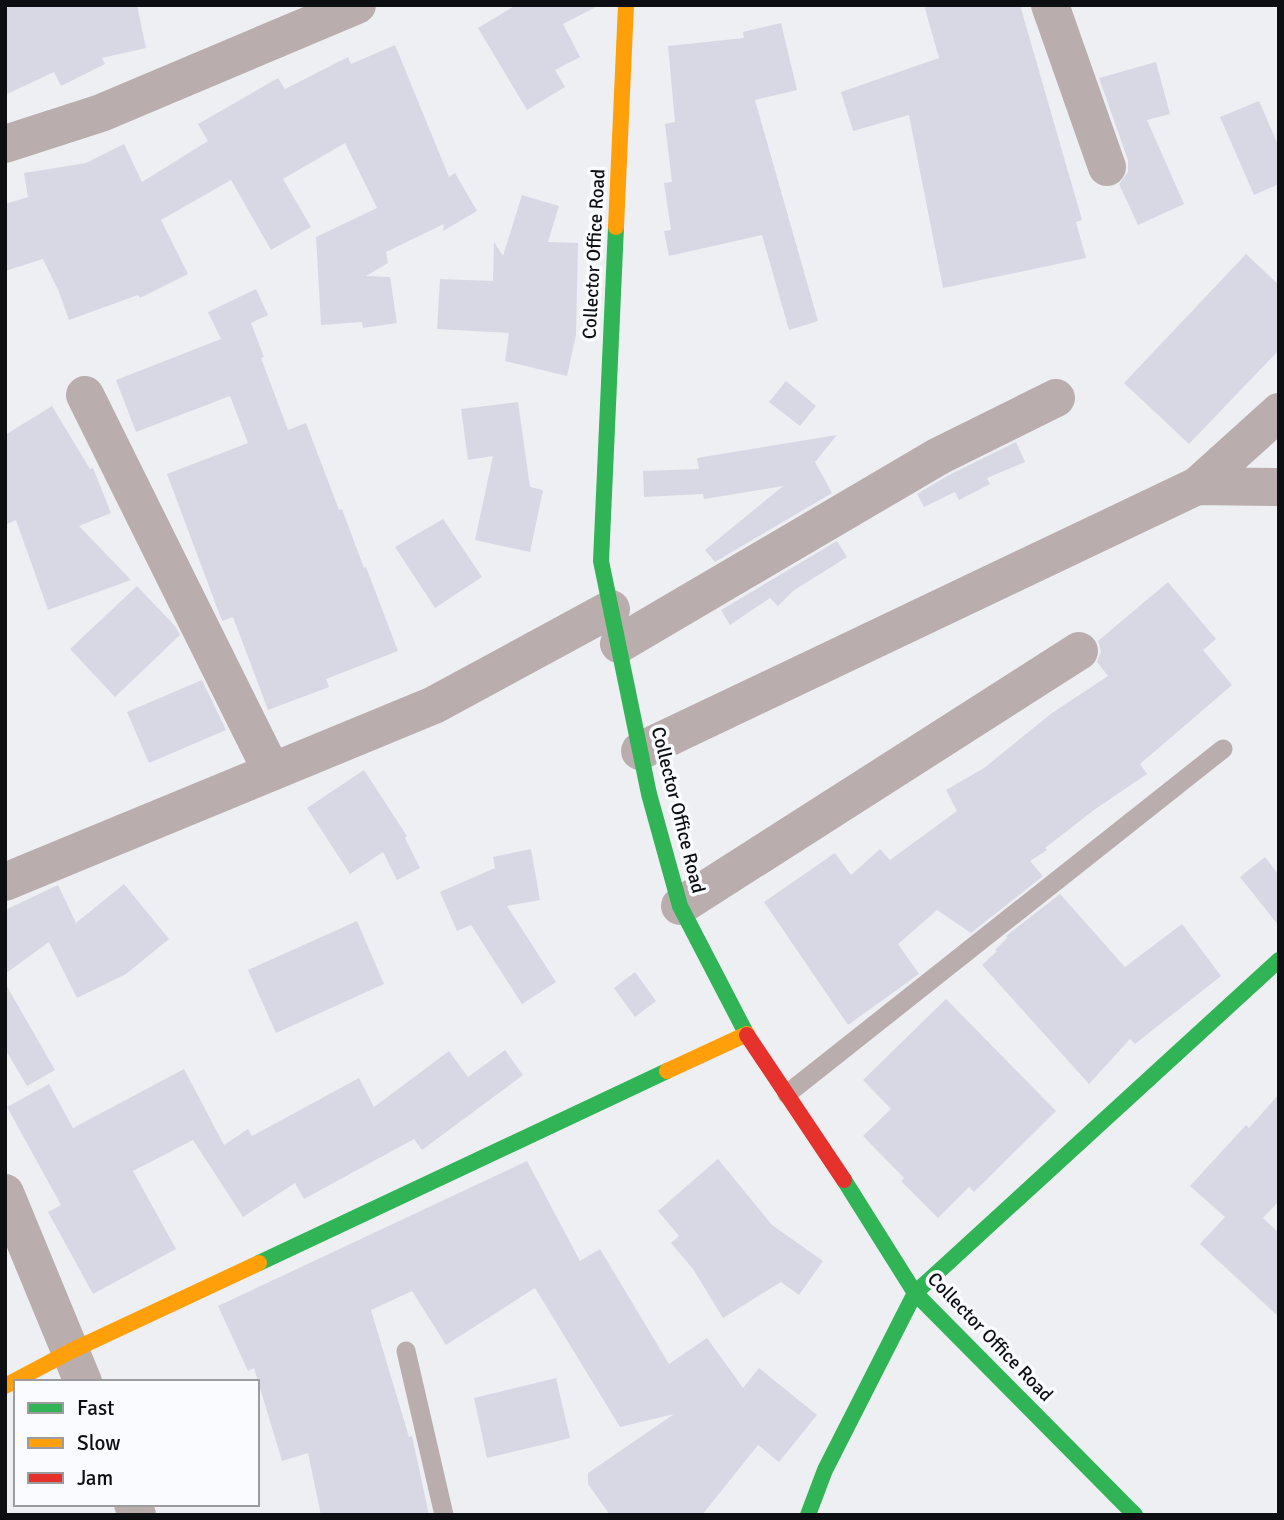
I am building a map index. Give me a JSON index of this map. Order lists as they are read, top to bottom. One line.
{"streets":{"main road":["Collector Office Road"]},"legend":["Fast","Slow","Jam"]}
